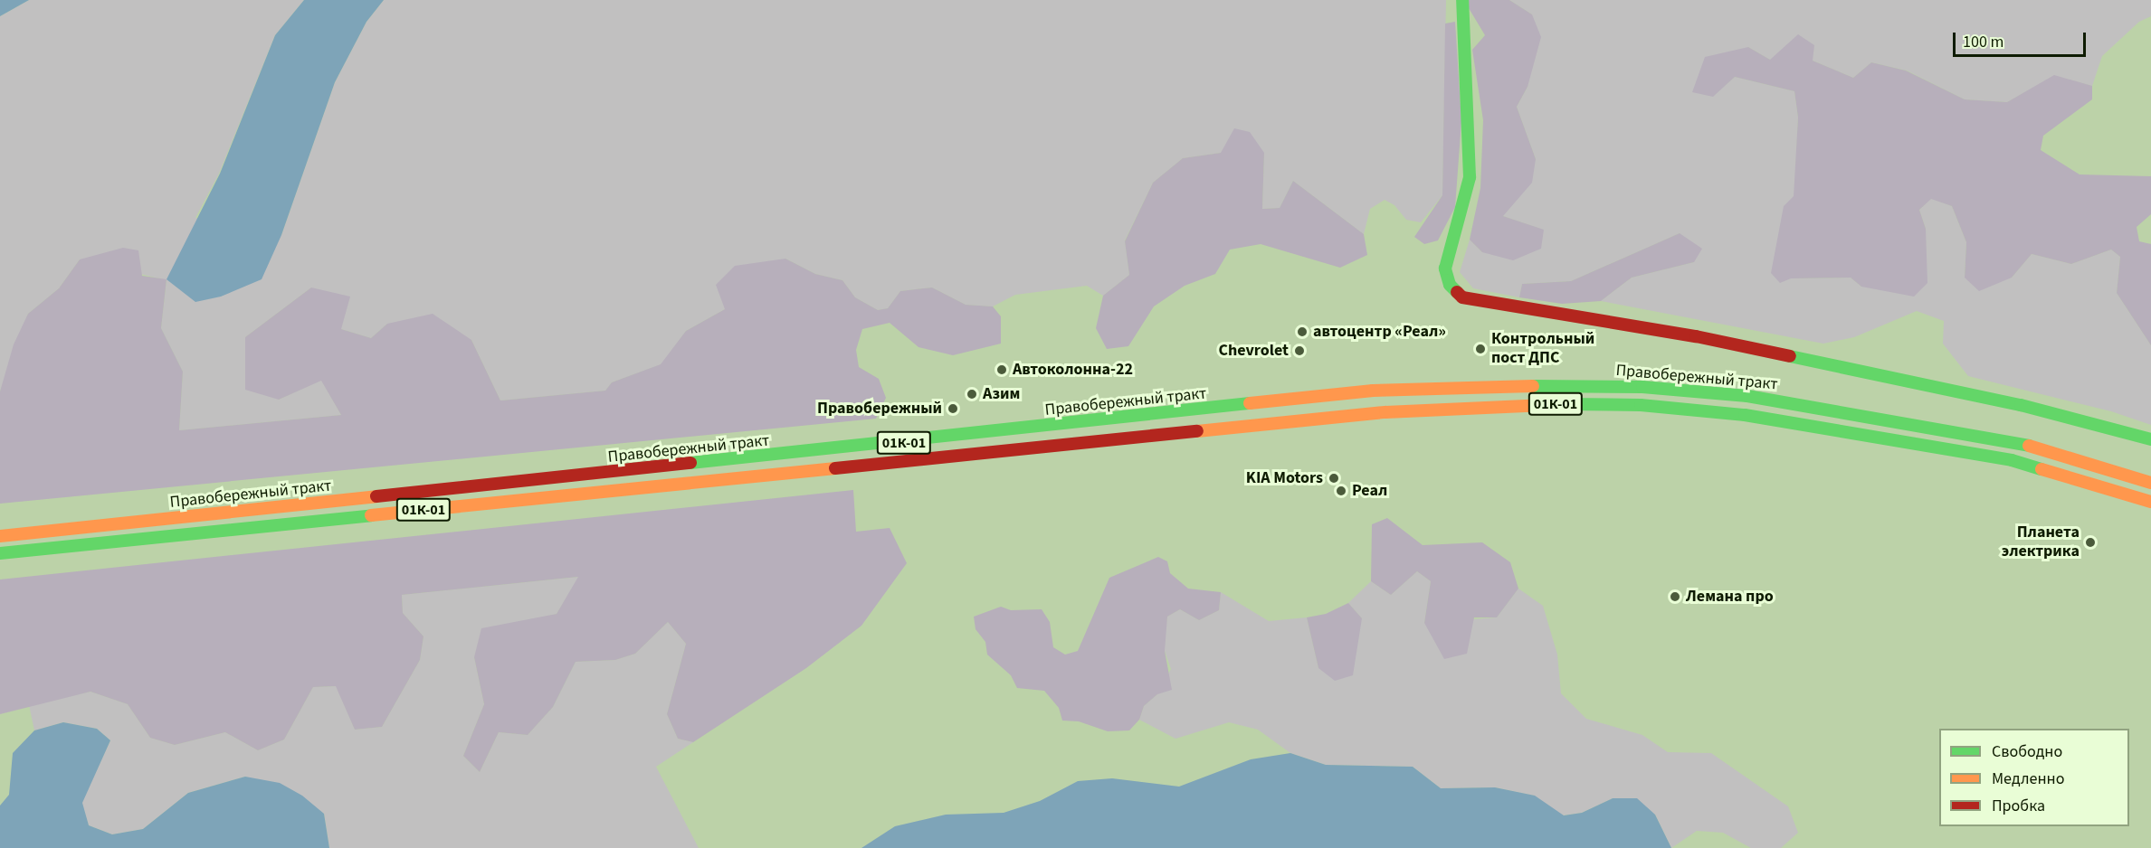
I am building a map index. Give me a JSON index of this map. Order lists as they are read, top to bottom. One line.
{"streets":{"main road":["Правобережный тракт","01К-01"]},"places":["автоцентр «Реал»","Контрольный пост ДПС","Chevrolet","Автоколонна-22","Азим","Правобережный","KIA Motors","Реал","Планета электрика","Лемана про"],"legend":["Свободно","Медленно","Пробка"],"scale_bar":"100 m"}
